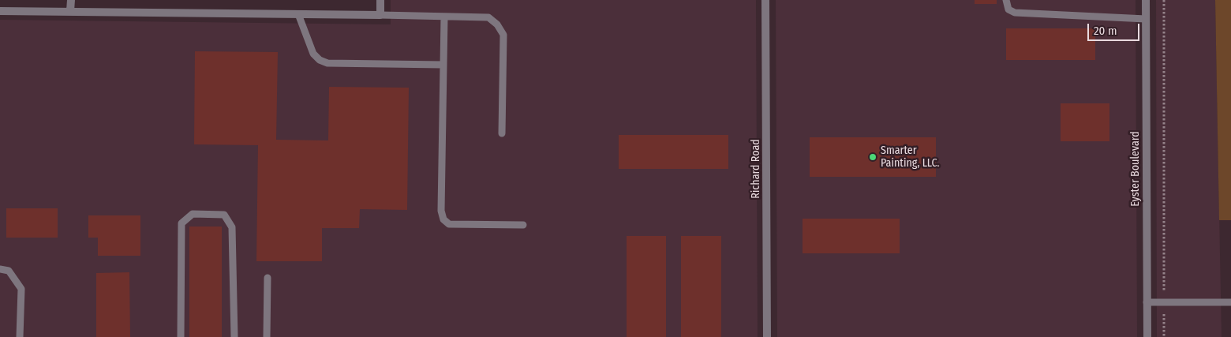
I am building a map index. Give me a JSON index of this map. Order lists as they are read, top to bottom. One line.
{"streets":{"street":["Richard Road","Eyster Boulevard"]},"places":["Smarter Painting, LLC."],"scale_bar":"20 m"}
